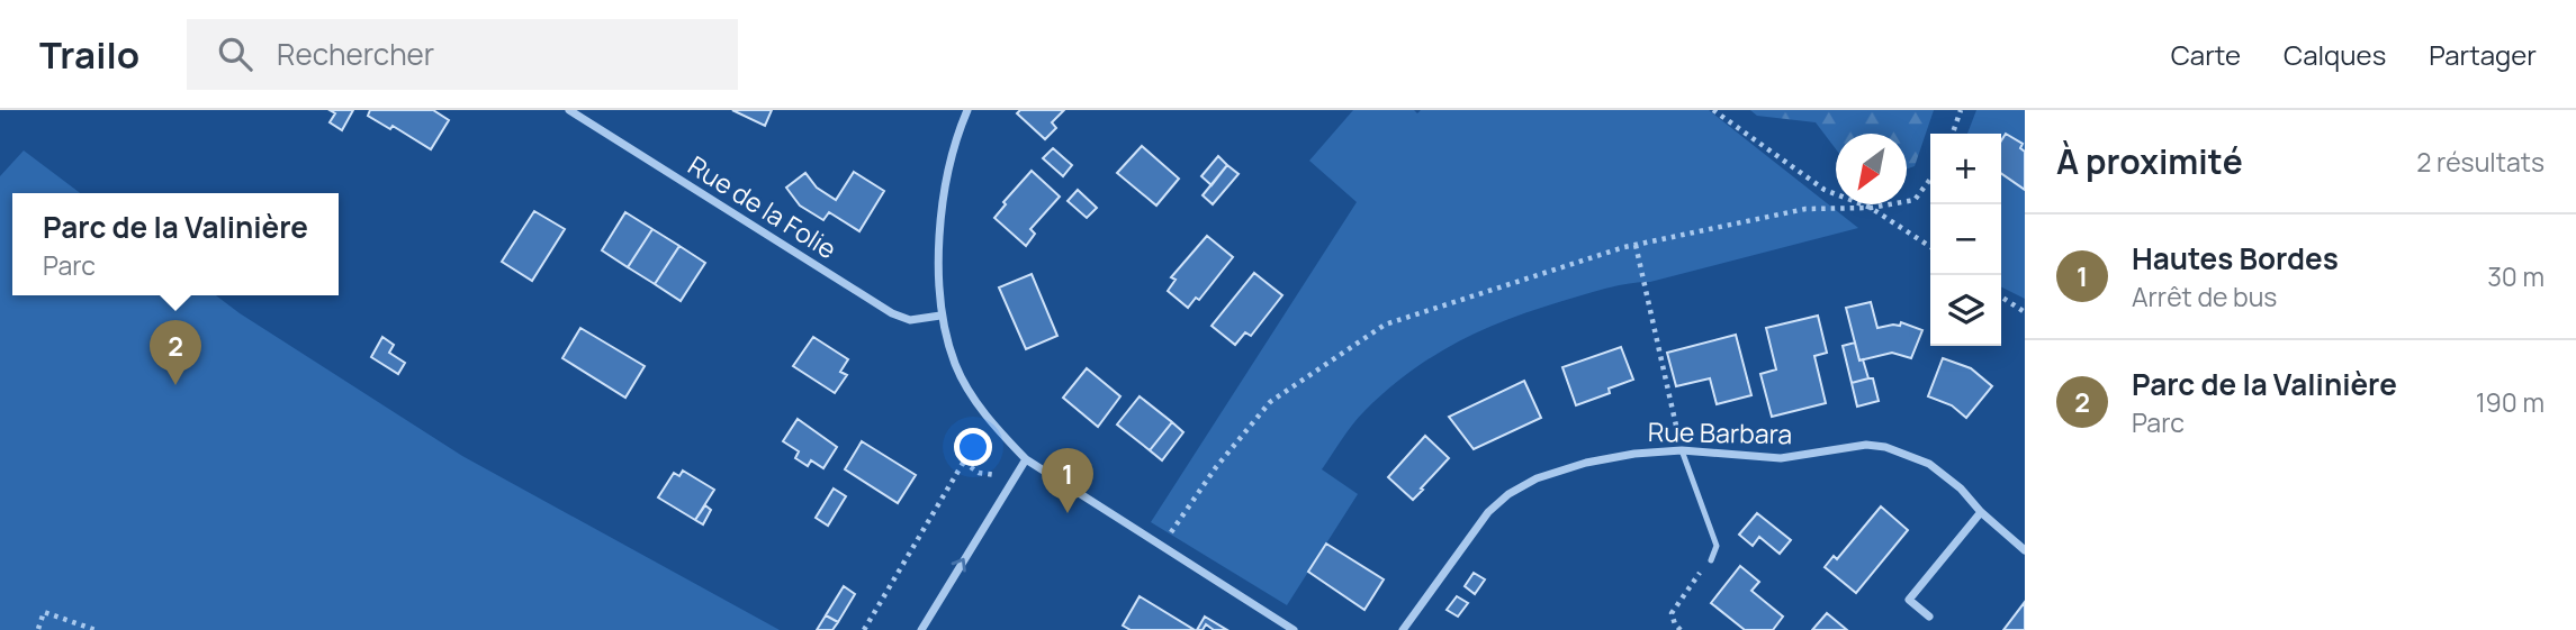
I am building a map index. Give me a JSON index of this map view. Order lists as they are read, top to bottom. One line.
{"streets":{"street":["Rue de la Folie","Rue Barbara"]},"north":"bottom left","page":{"header":"Trailo","search":"Rechercher","nav":["Carte","Calques","Partager"],"heading":["À proximité","2 résultats"],"map_buttons":["+","−"],"popup":["Parc de la Valinière","Parc"],"list":[{"mark":"1","name":"Hautes Bordes","note":"Arrêt de bus","value":"30 m"},{"mark":"2","name":"Parc de la Valinière","note":"Parc","value":"190 m"}],"pins":["2","1"]}}
